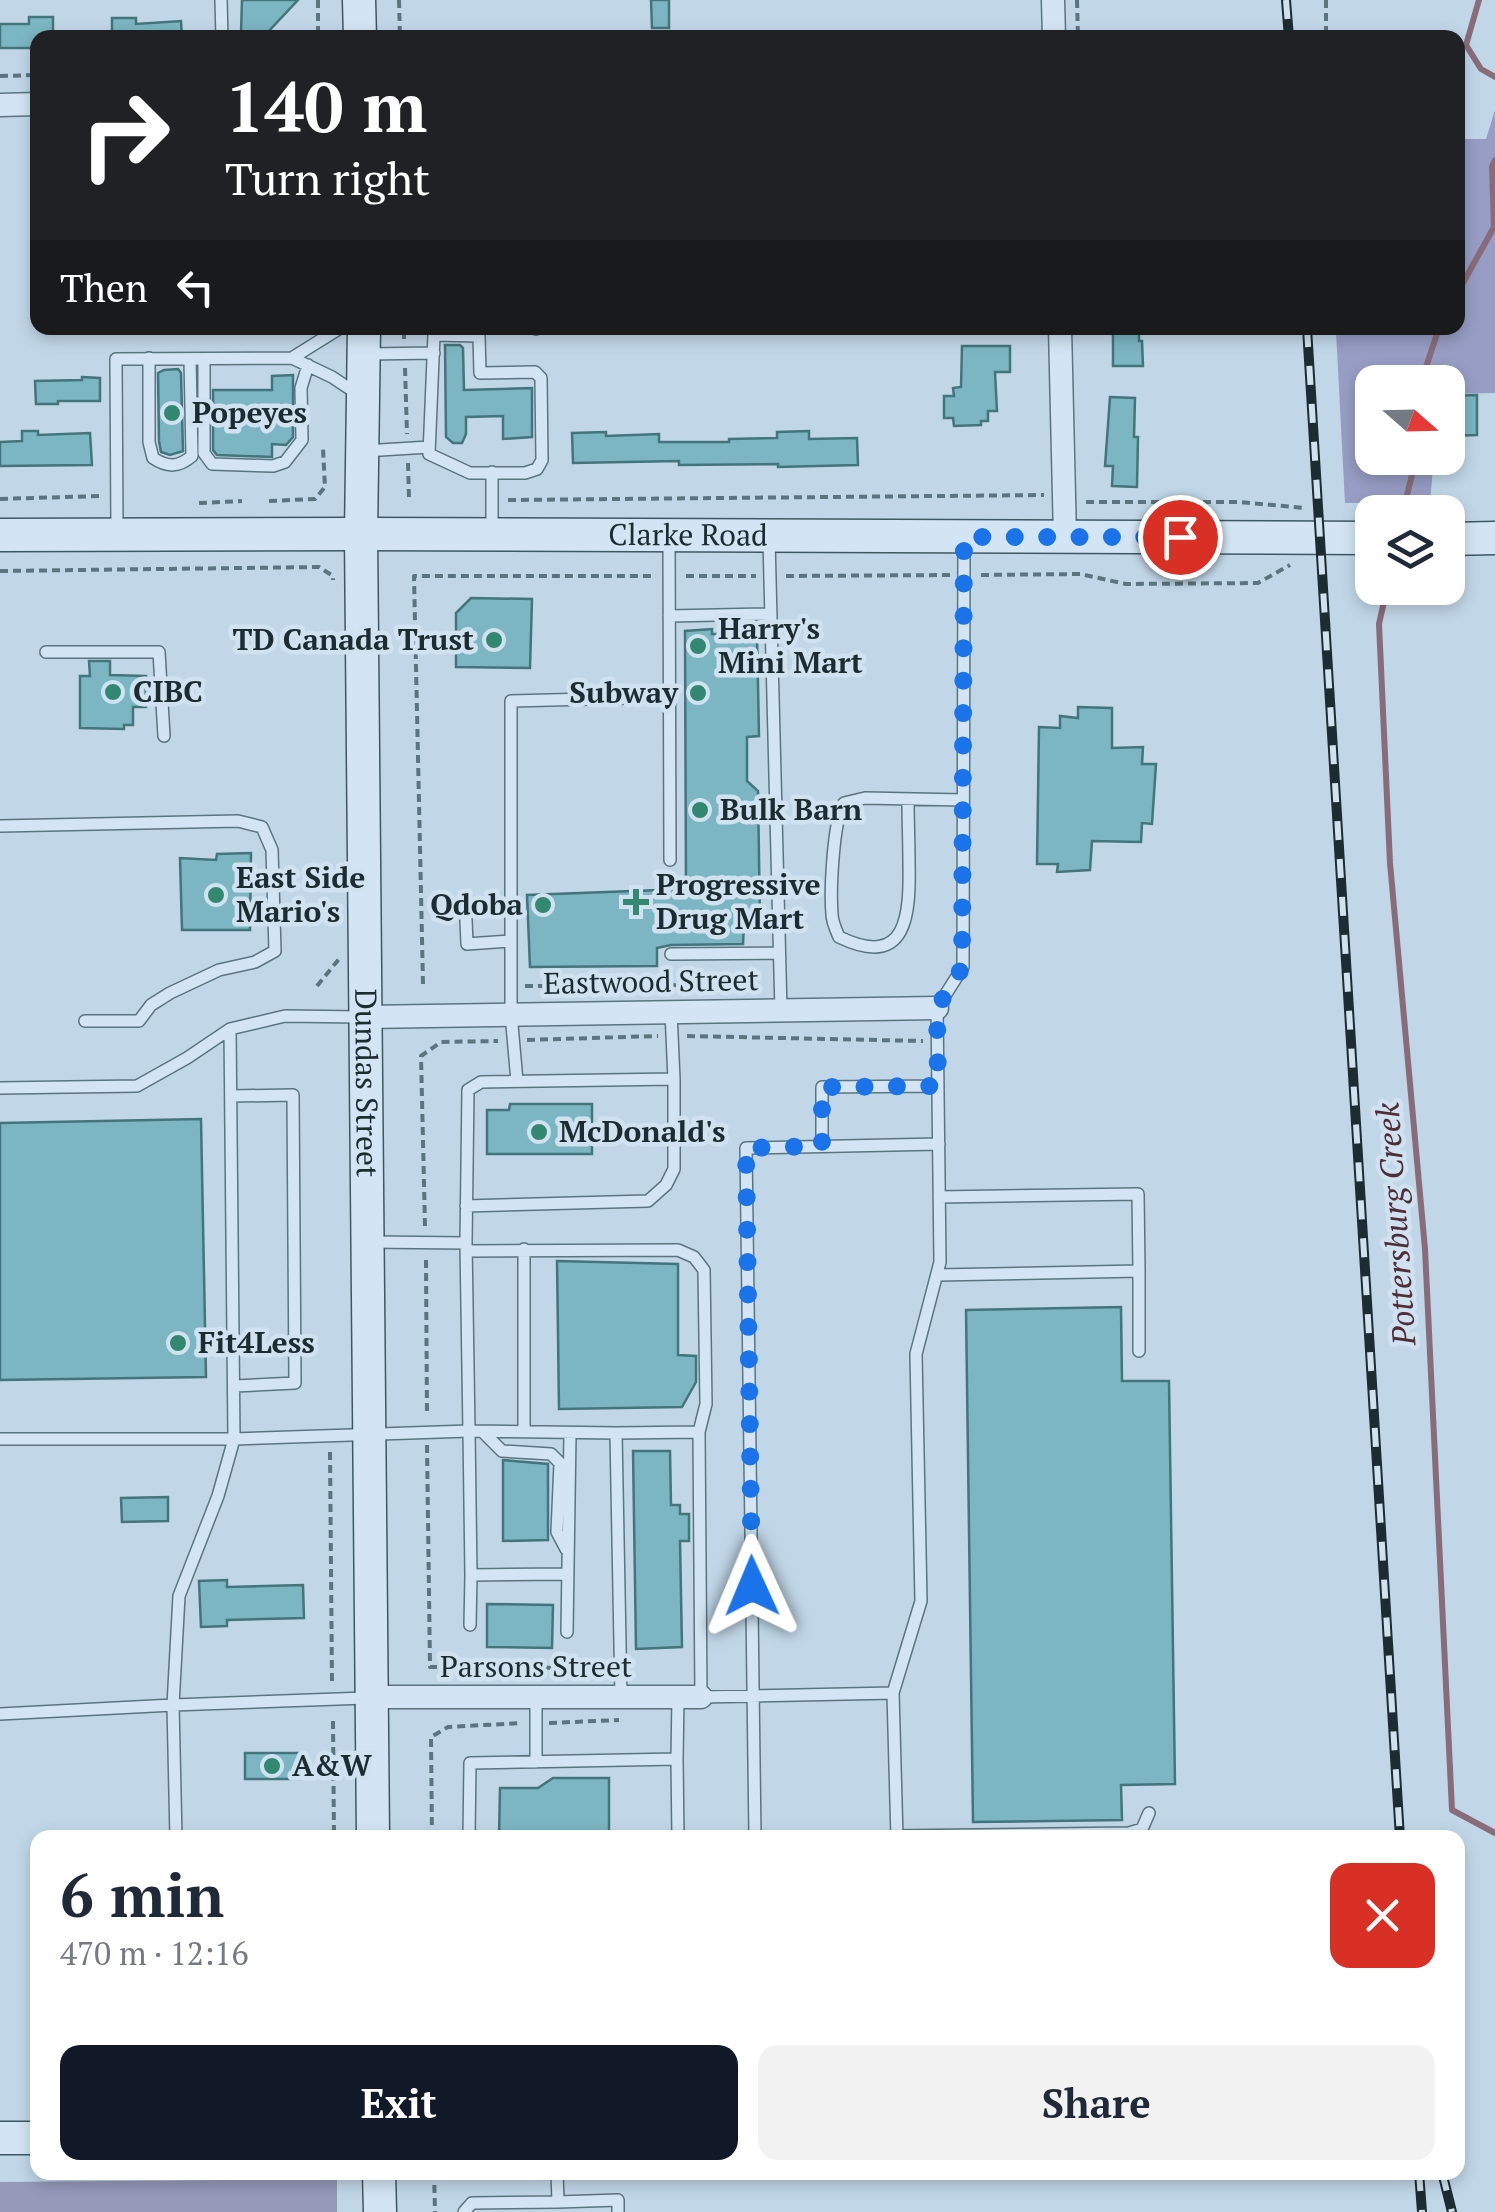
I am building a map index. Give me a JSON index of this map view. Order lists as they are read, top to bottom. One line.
{"streets":{"main road":["Clarke Road","Dundas Street"],"street":["Eastwood Street","Parsons Street"]},"crossings":[["Clarke Road","Dundas Street"],["Eastwood Street","Dundas Street"],["Dundas Street","Parsons Street"]],"water":["Pottersburg Creek"],"places":{"other":["Popeyes","TD Canada Trust","Harry's Mini Mart","CIBC","Subway","Bulk Barn","East Side Mario's","Qdoba","McDonald's","Fit4Less","A&W"],"health":["Progressive Drug Mart"]},"north":"right","page":{"turn":["140 m","Turn right"],"then":"Then","heading":["6 min","470 m · 12:16"],"buttons":["Exit","Share"]}}
